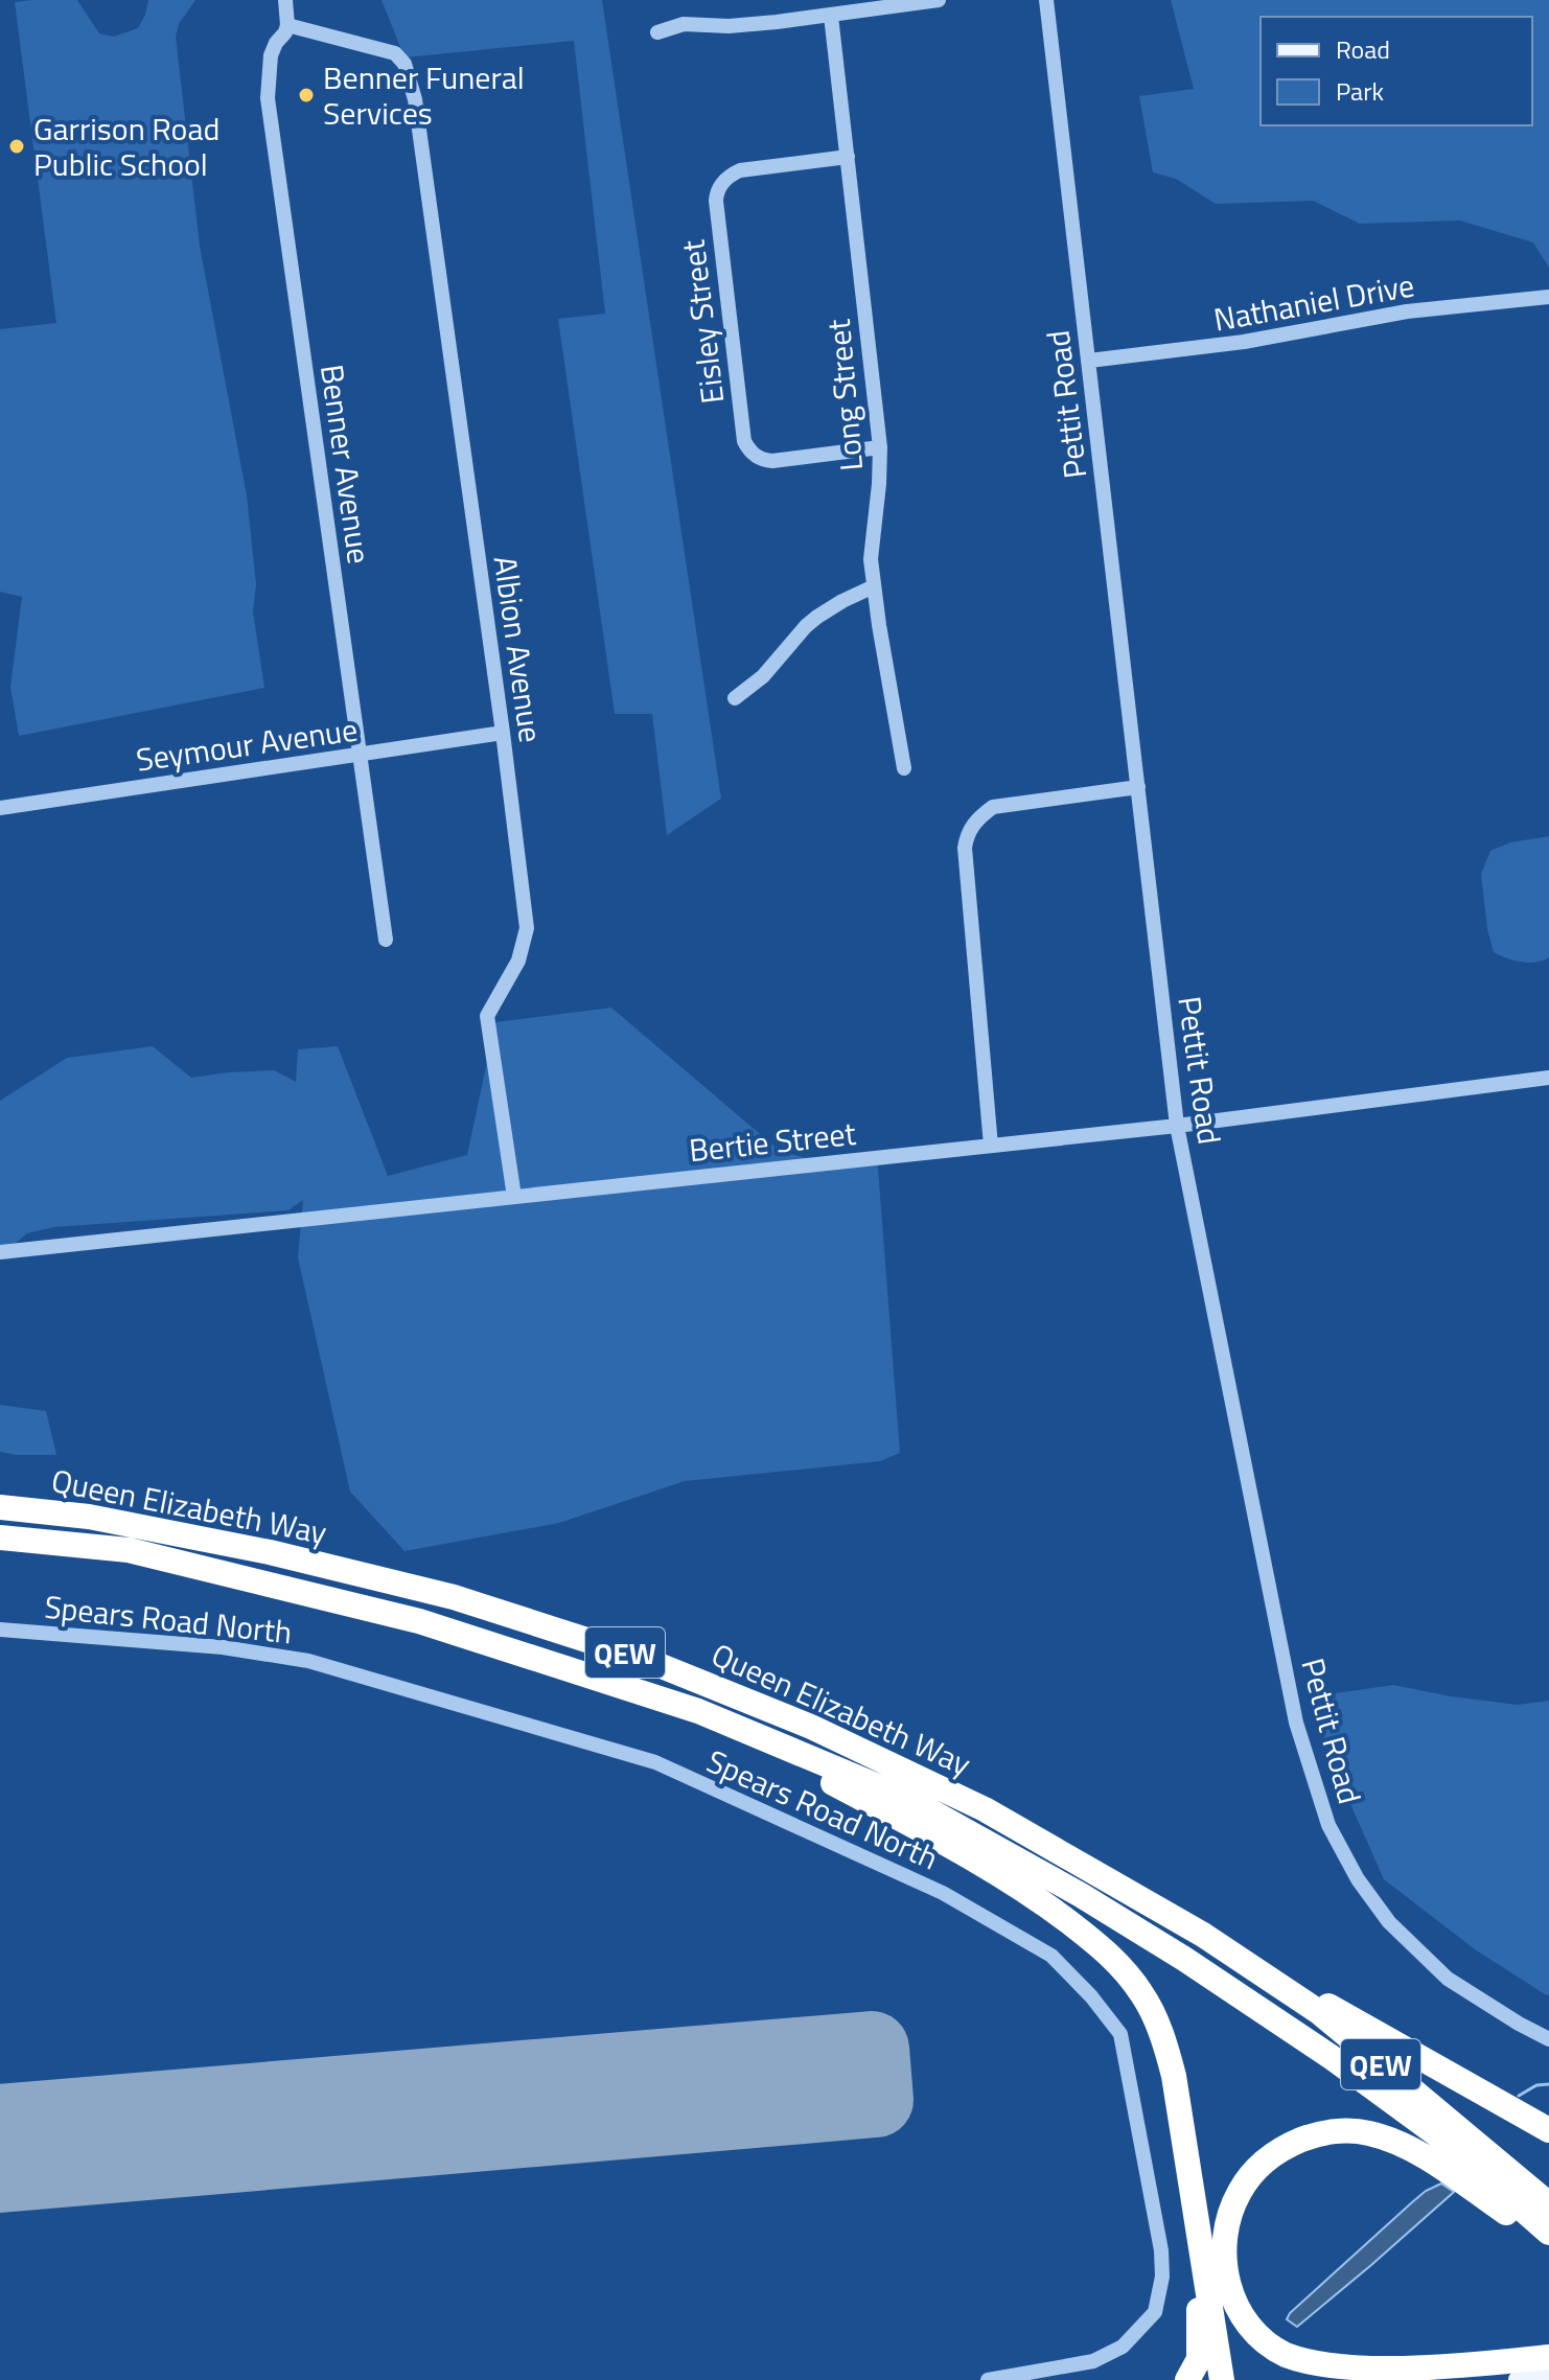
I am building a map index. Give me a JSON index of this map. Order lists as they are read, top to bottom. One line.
{"streets":{"highway":["Queen Elizabeth Way","QEW"],"street":["Nathaniel Drive","Eisley Street","Long Street","Pettit Road","Benner Avenue","Albion Avenue","Seymour Avenue","Bertie Street","Spears Road North"]},"crossings":[["Nathaniel Drive","Pettit Road"],["Eisley Street","Long Street"],["Pettit Road","Bertie Street"],["Benner Avenue","Albion Avenue"],["Benner Avenue","Seymour Avenue"],["Albion Avenue","Seymour Avenue"],["Albion Avenue","Bertie Street"]],"places":["Benner Funeral Services","Garrison Road Public School"],"legend":["Road","Park"]}
